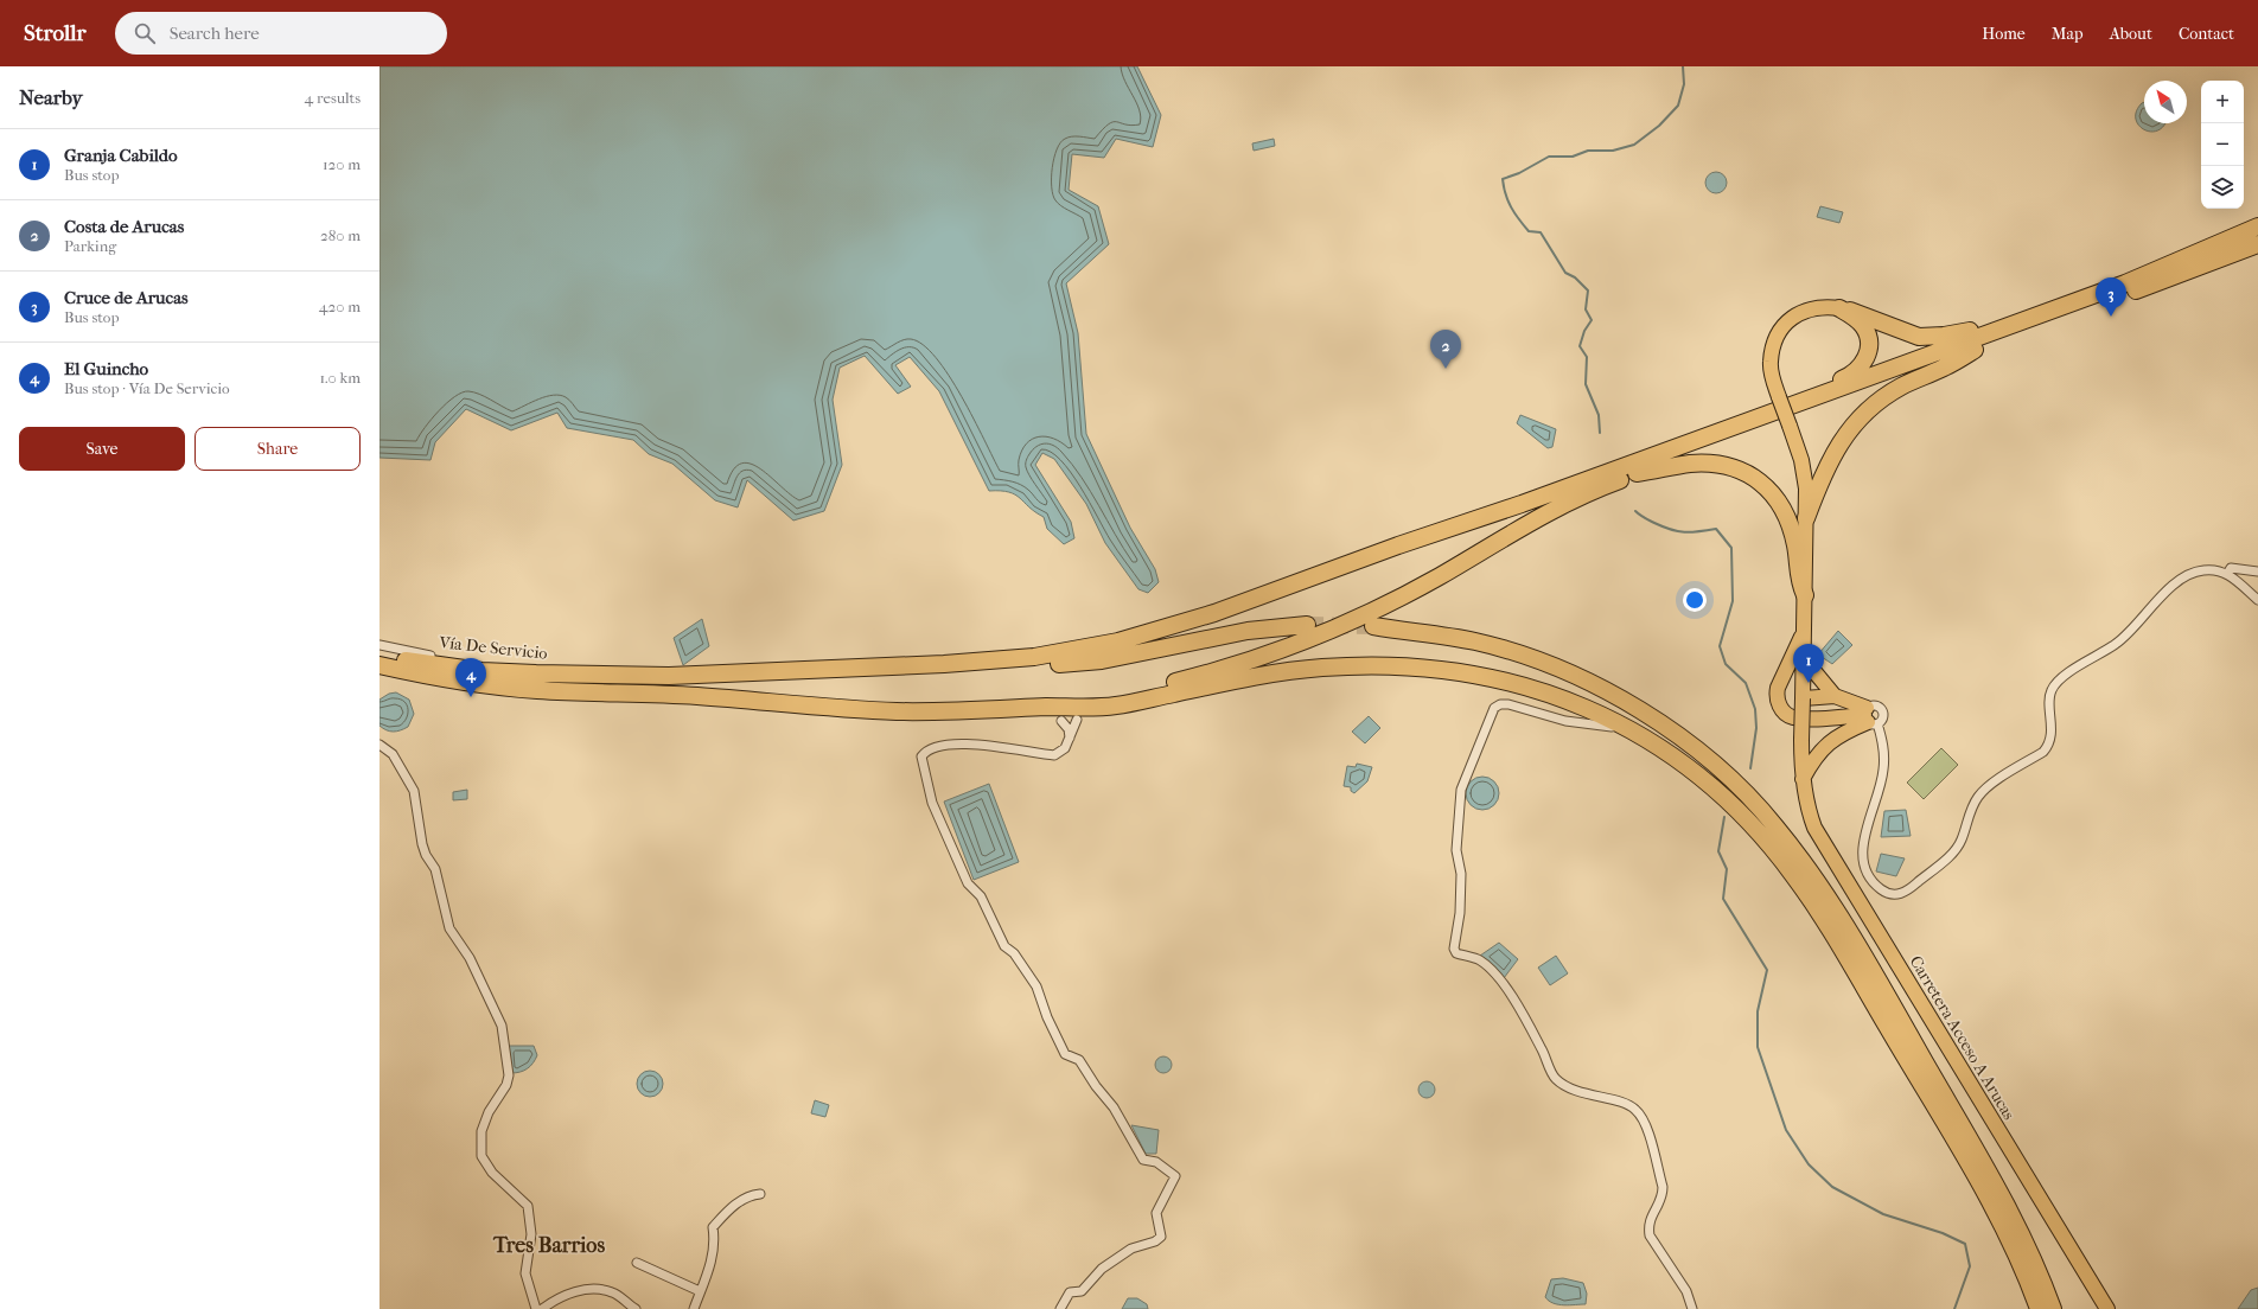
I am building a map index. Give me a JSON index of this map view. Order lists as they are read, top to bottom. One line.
{"streets":{"main road":["Carretera Acceso A Arucas"],"street":["Vía De Servicio"]},"districts":["Tres Barrios"],"north":"top left","page":{"header":"Strollr","search":"Search here","nav":["Home","Map","About","Contact"],"heading":["Nearby","4 results"],"map_buttons":["+","−"],"list":[{"mark":"1","name":"Granja Cabildo","note":"Bus stop","value":"120 m"},{"mark":"2","name":"Costa de Arucas","note":"Parking","value":"280 m"},{"mark":"3","name":"Cruce de Arucas","note":"Bus stop","value":"420 m"},{"mark":"4","name":"El Guincho","note":"Bus stop · Vía De Servicio","value":"1.0 km"}],"pins":["3","2","1","4"],"buttons":["Save","Share"]}}
